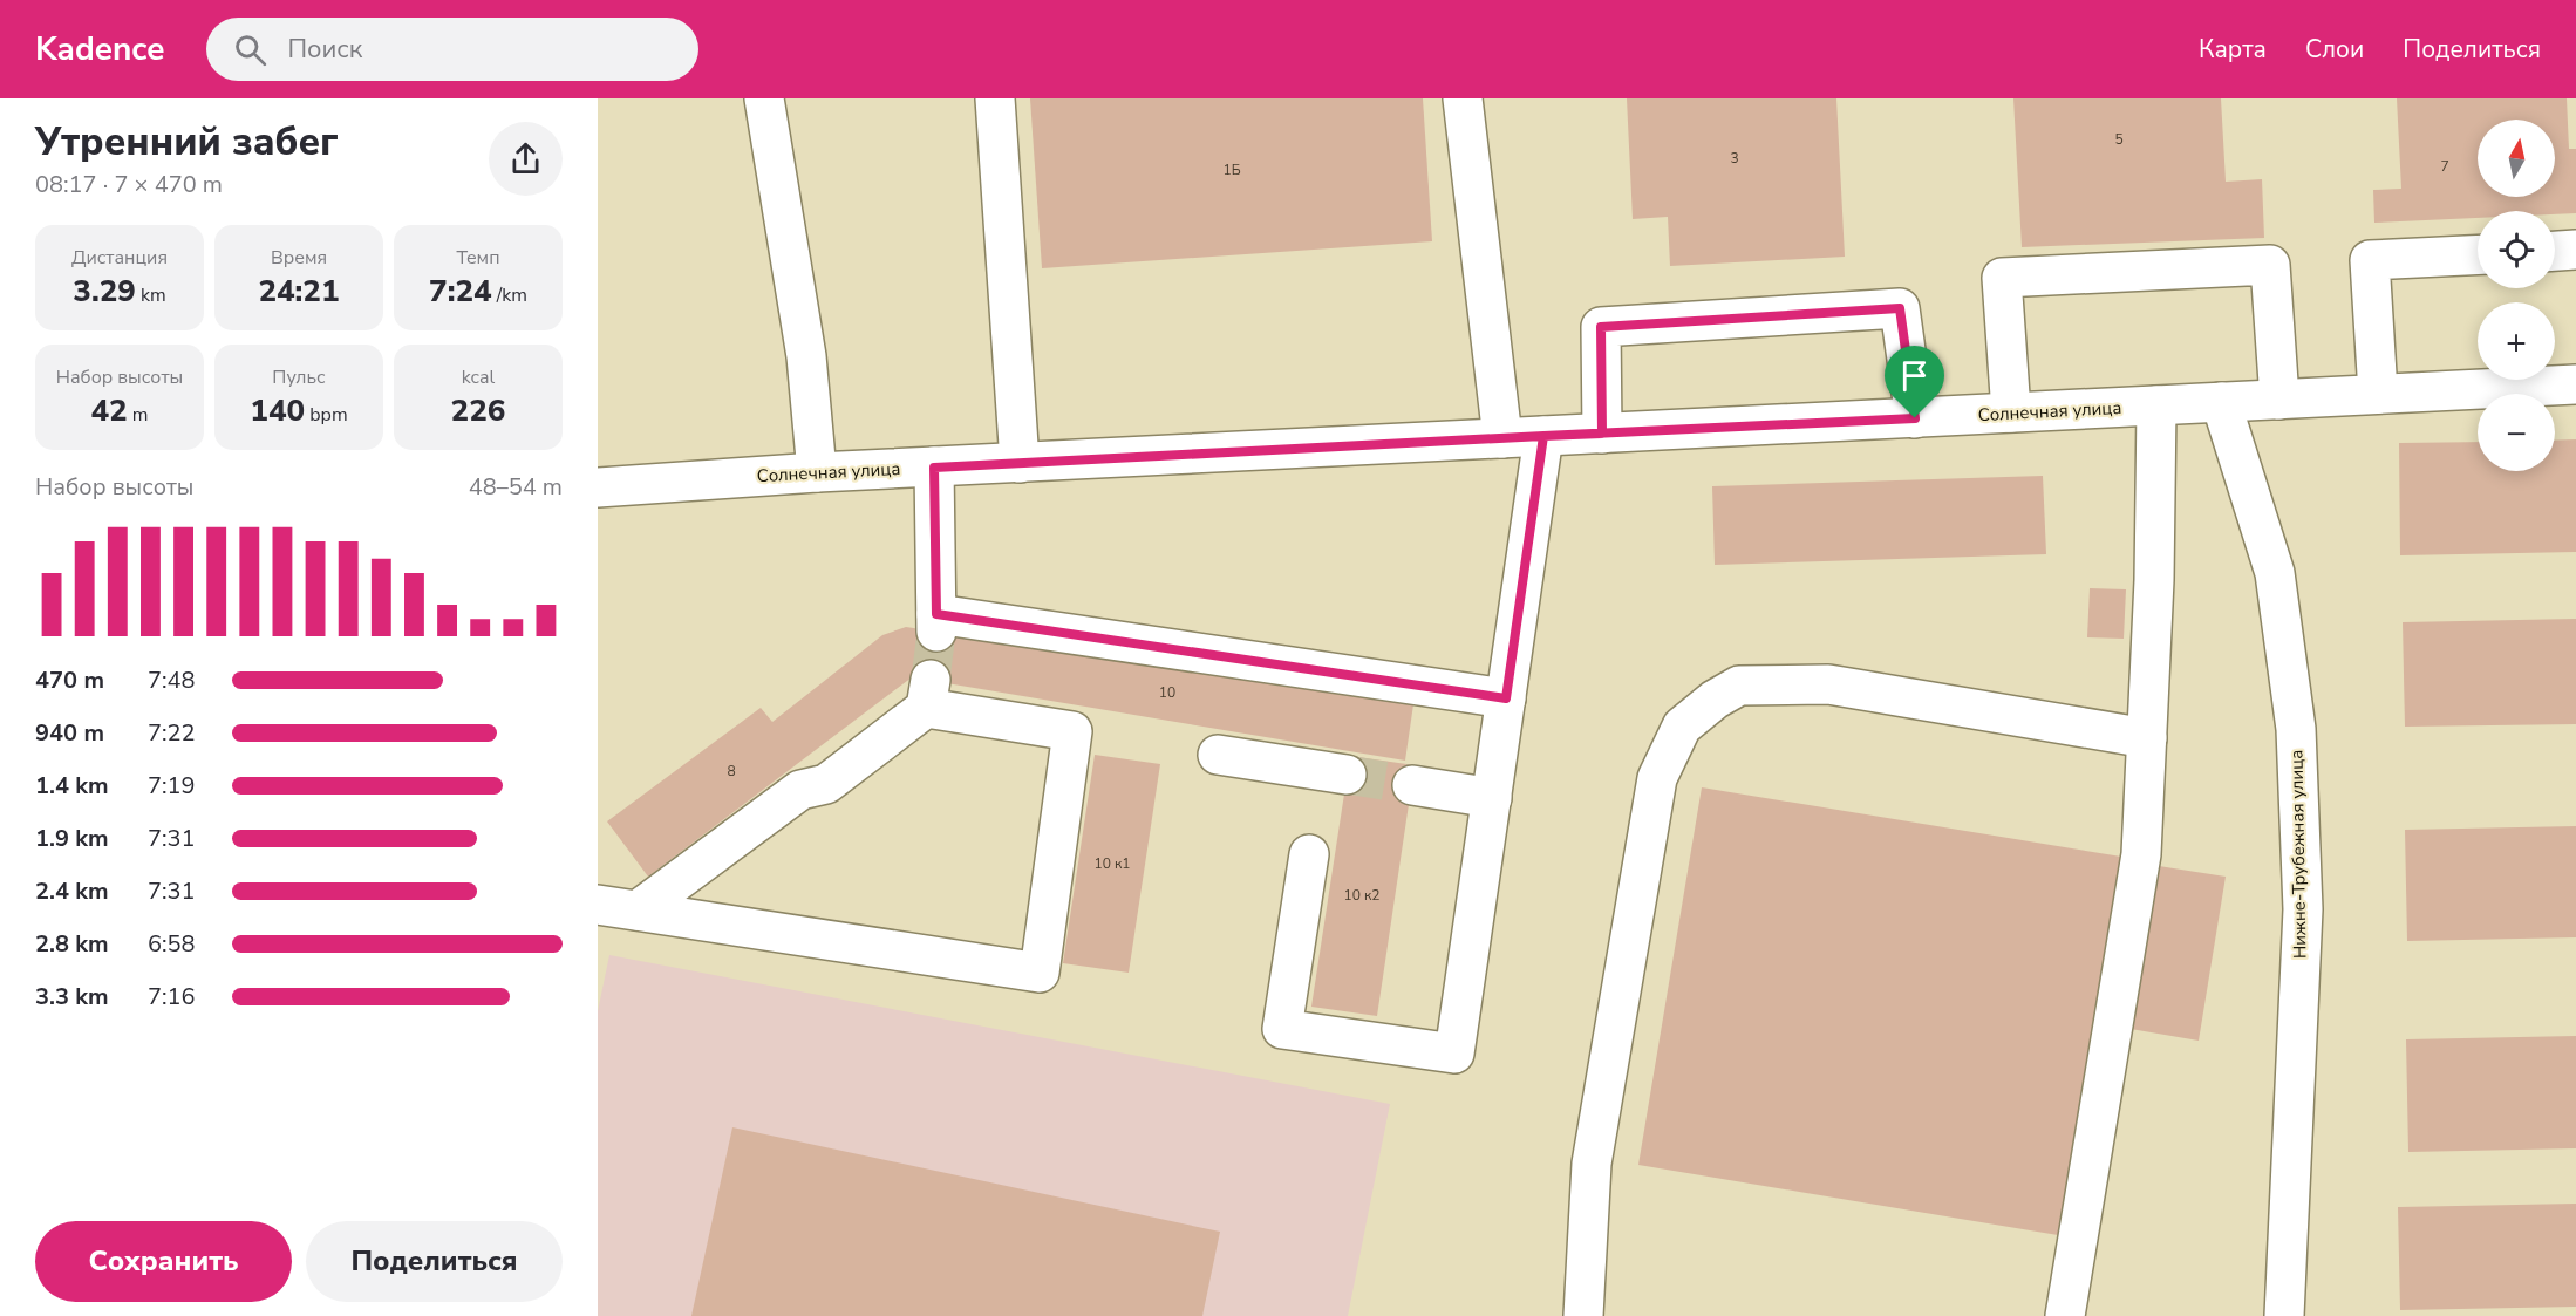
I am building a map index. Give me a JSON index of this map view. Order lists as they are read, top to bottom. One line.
{"streets":{"main road":["Солнечная улица","Нижне-Трубежная улица"]},"crossings":[["Солнечная улица","Нижне-Трубежная улица"]],"house_numbers":["5","3","7","1Б","10","8","10 к1","10 к2"],"north":"top","page":{"header":"Kadence","search":"Поиск","nav":["Карта","Слои","Поделиться"],"heading":["Утренний забег","08:17 · 7 × 470 m"],"map_buttons":["+","−"],"stats":[["Дистанция","3.29 km"],["Время","24:21"],["Темп","7:24 /km"],["Набор высоты","42 m"],["Пульс","140 bpm"],["kcal","226"]],"chart":["Набор высоты","48–54 m"],"list":[{"name":"470 m","note":"7:48"},{"name":"940 m","note":"7:22"},{"name":"1.4 km","note":"7:19"},{"name":"1.9 km","note":"7:31"},{"name":"2.4 km","note":"7:31"},{"name":"2.8 km","note":"6:58"},{"name":"3.3 km","note":"7:16"}],"buttons":["Сохранить","Поделиться"]}}
